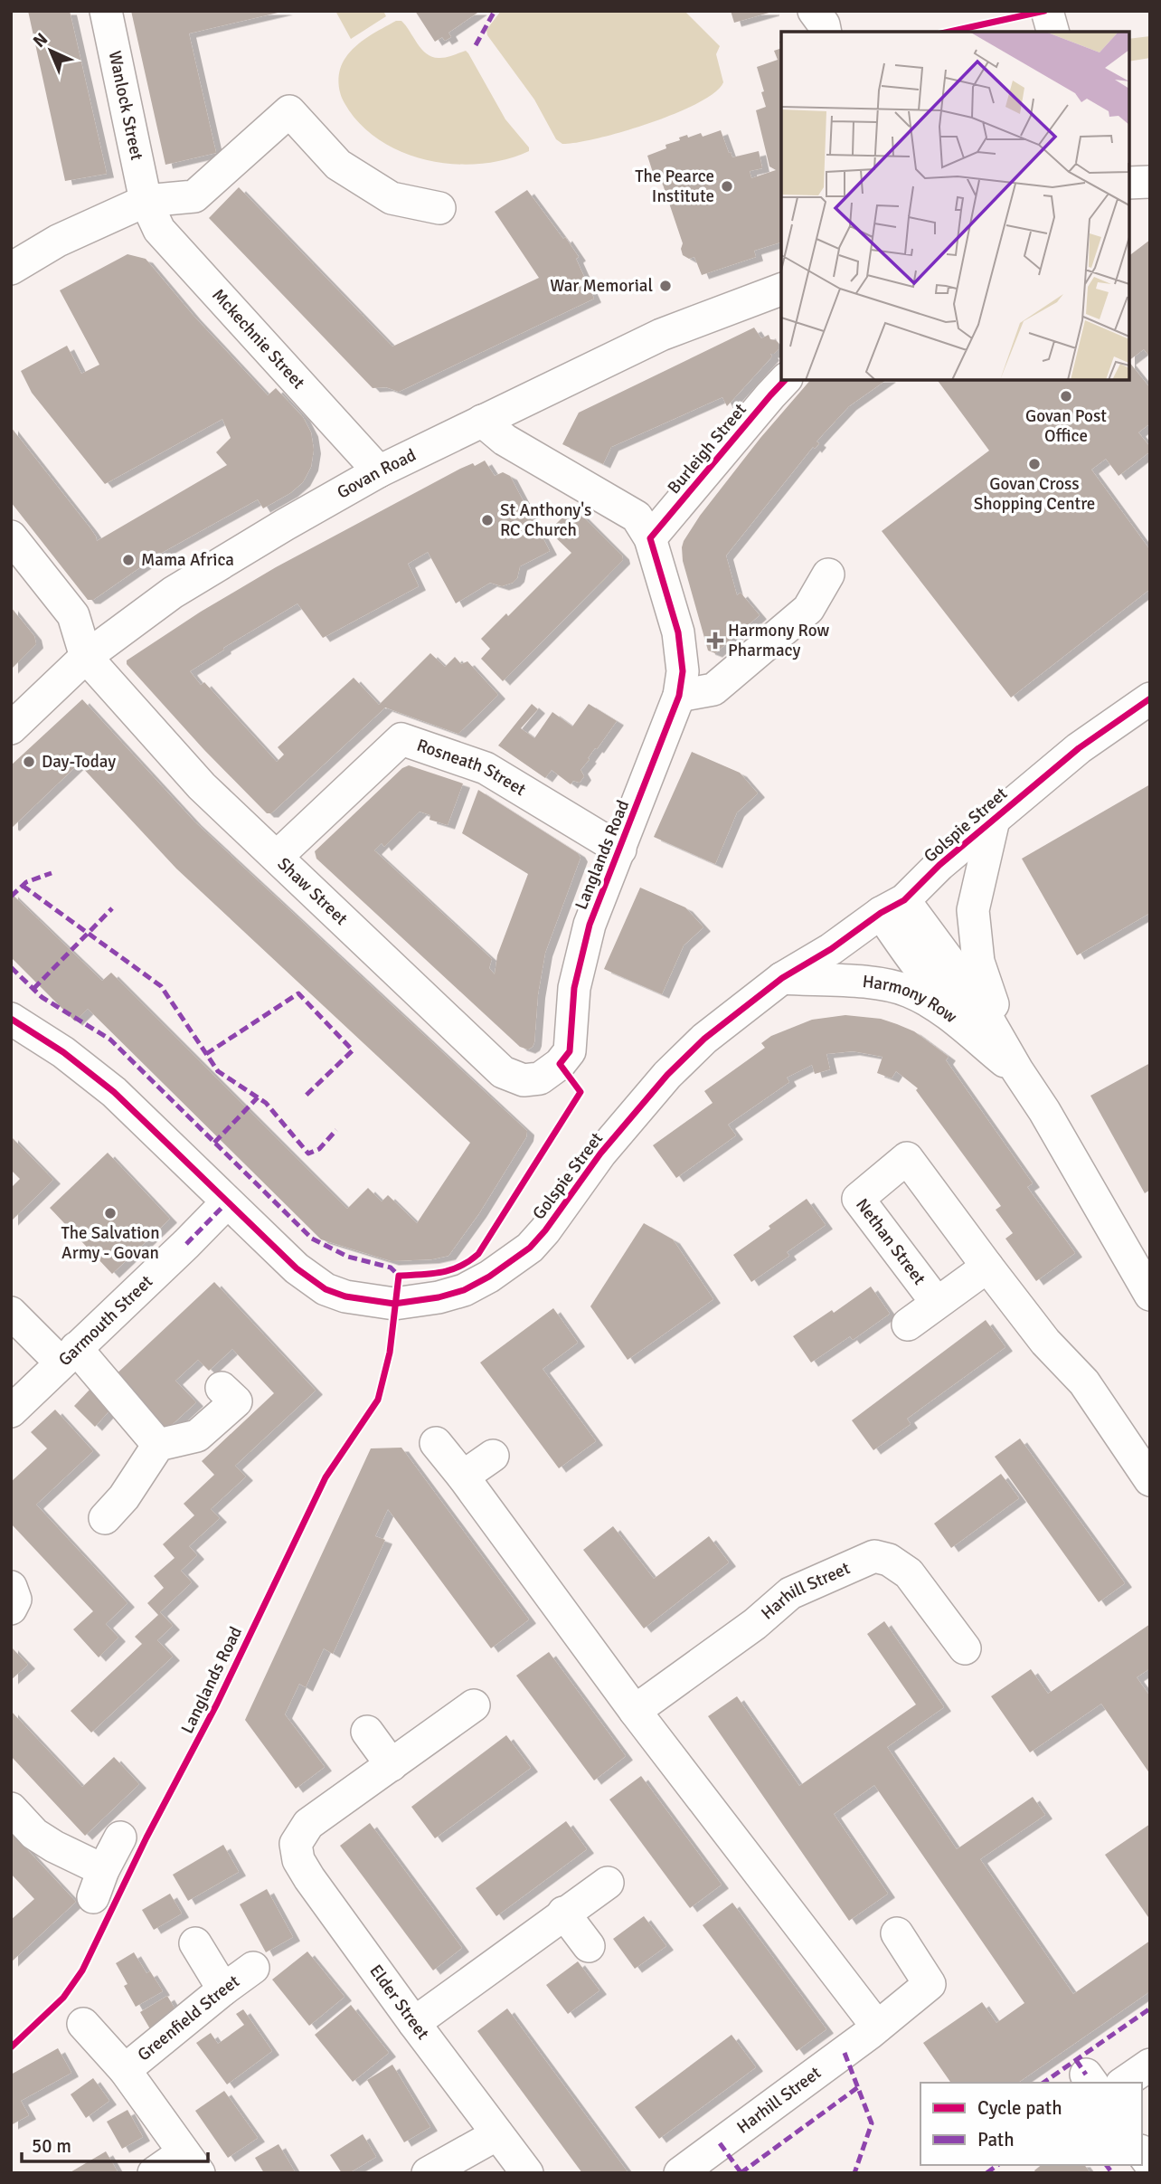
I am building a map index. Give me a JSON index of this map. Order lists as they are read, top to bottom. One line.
{"streets":{"street":["Wanlock Street","Mckechnie Street","Burleigh Street","Govan Road","Rosneath Street","Golspie Street","Langlands Road","Shaw Street","Harmony Row","Nethan Street","Garmouth Street","Harhill Street","Elder Street","Greenfield Street"]},"crossings":[["Wanlock Street","Mckechnie Street"],["Mckechnie Street","Govan Road"],["Govan Road","Shaw Street"],["Rosneath Street","Langlands Road"],["Rosneath Street","Shaw Street"],["Golspie Street","Harmony Row"],["Golspie Street","Garmouth Street"],["Langlands Road","Shaw Street"]],"places":{"other":["The Pearce Institute","War Memorial","Govan Post Office","Govan Cross Shopping Centre","St Anthony's RC Church","Mama Africa","Day-Today","The Salvation Army - Govan"],"health":["Harmony Row Pharmacy"]},"legend":["Cycle path","Path"],"scale_bar":"50 m","north":"top left"}
